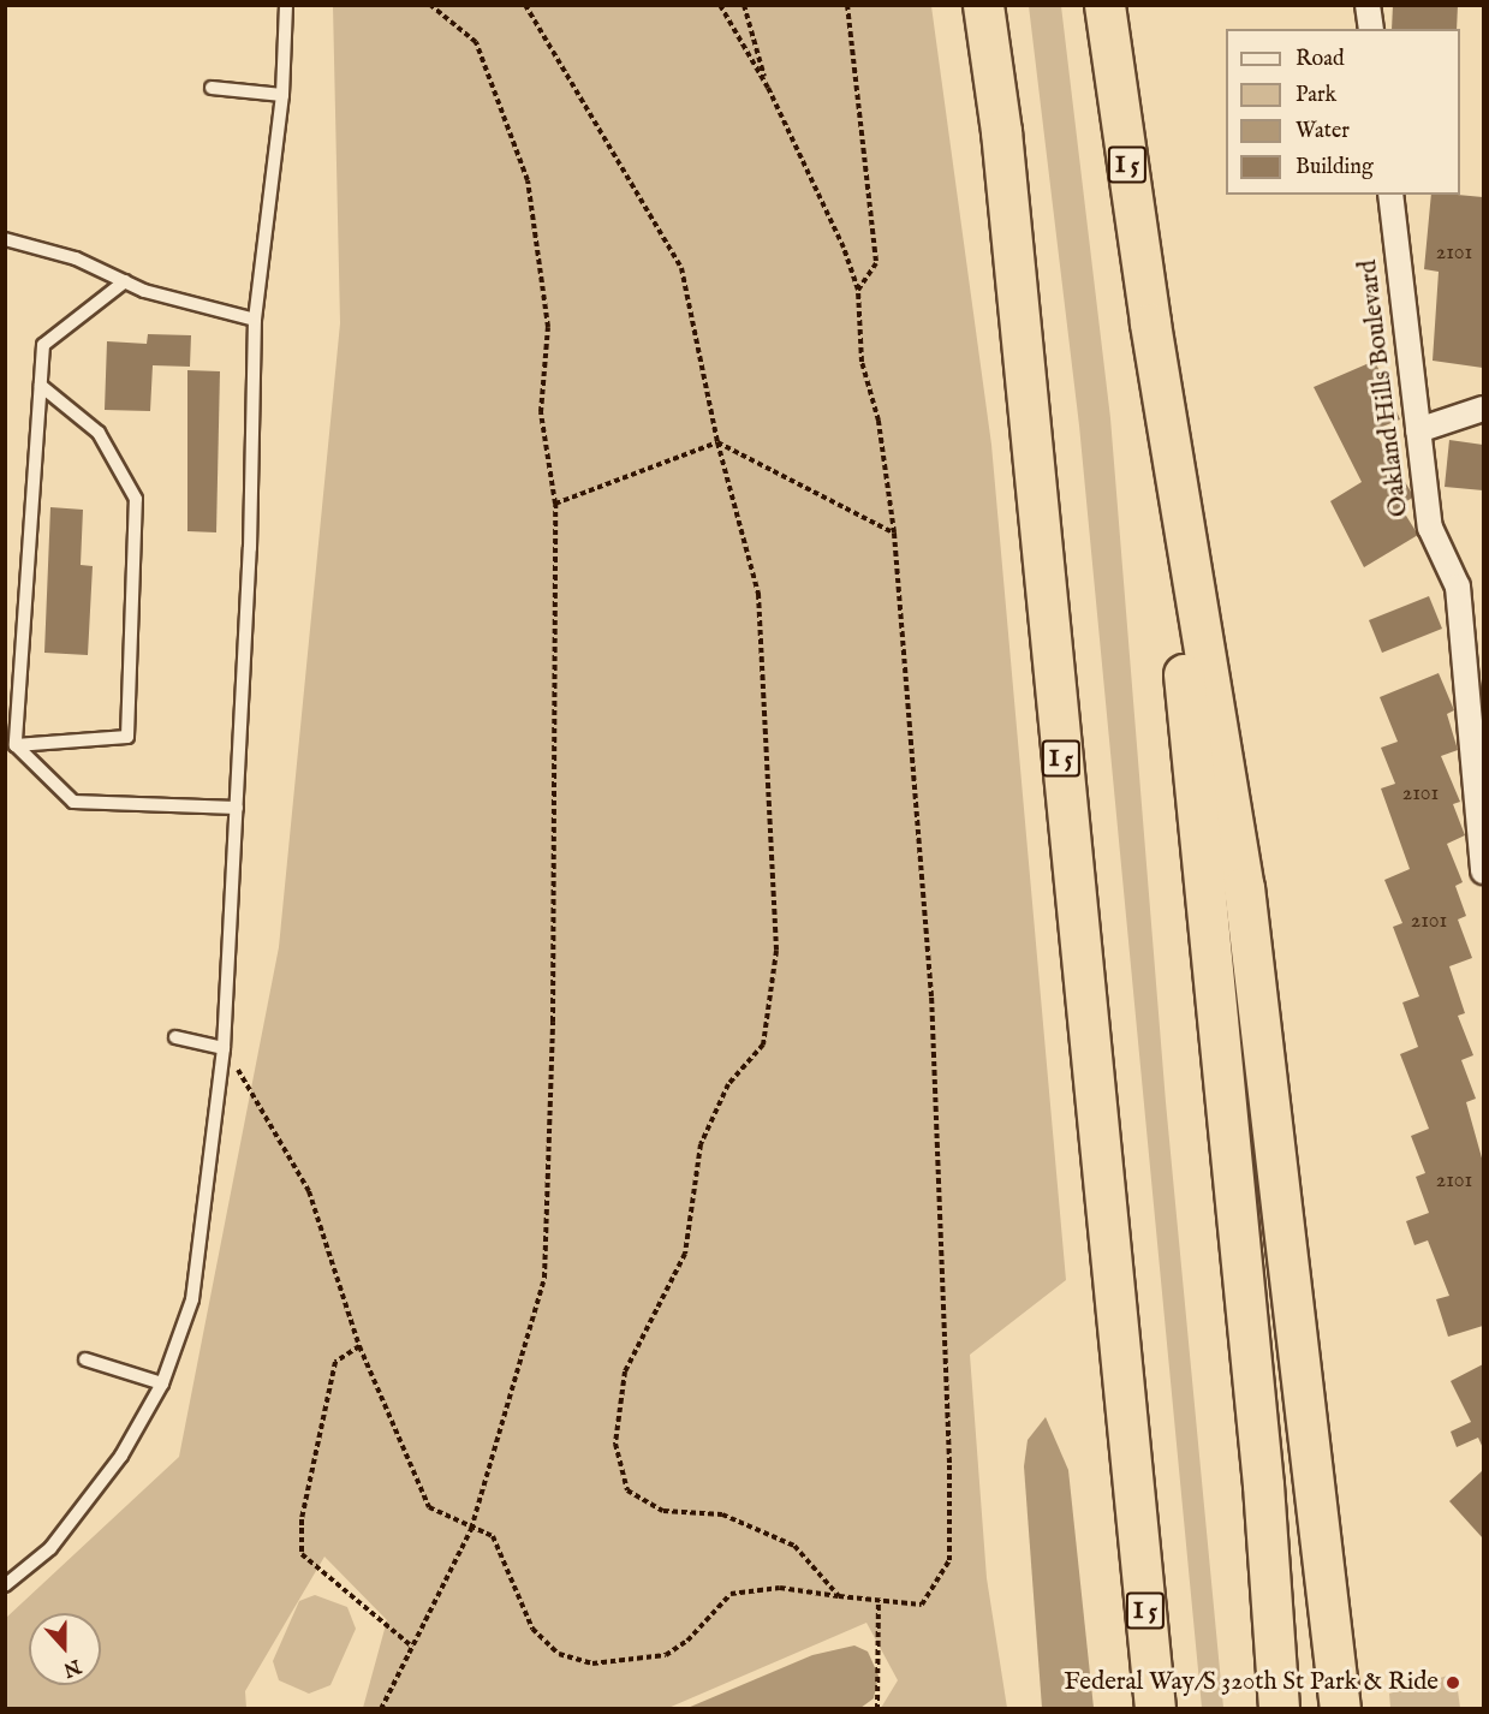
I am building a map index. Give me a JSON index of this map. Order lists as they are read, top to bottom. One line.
{"streets":{"highway":["I 5"],"street":["Oakland Hills Boulevard"]},"places":["Federal Way/S 320th St Park & Ride"],"house_numbers":["2101","2101","2101","2101"],"legend":["Road","Park","Water","Building"],"north":"bottom"}
